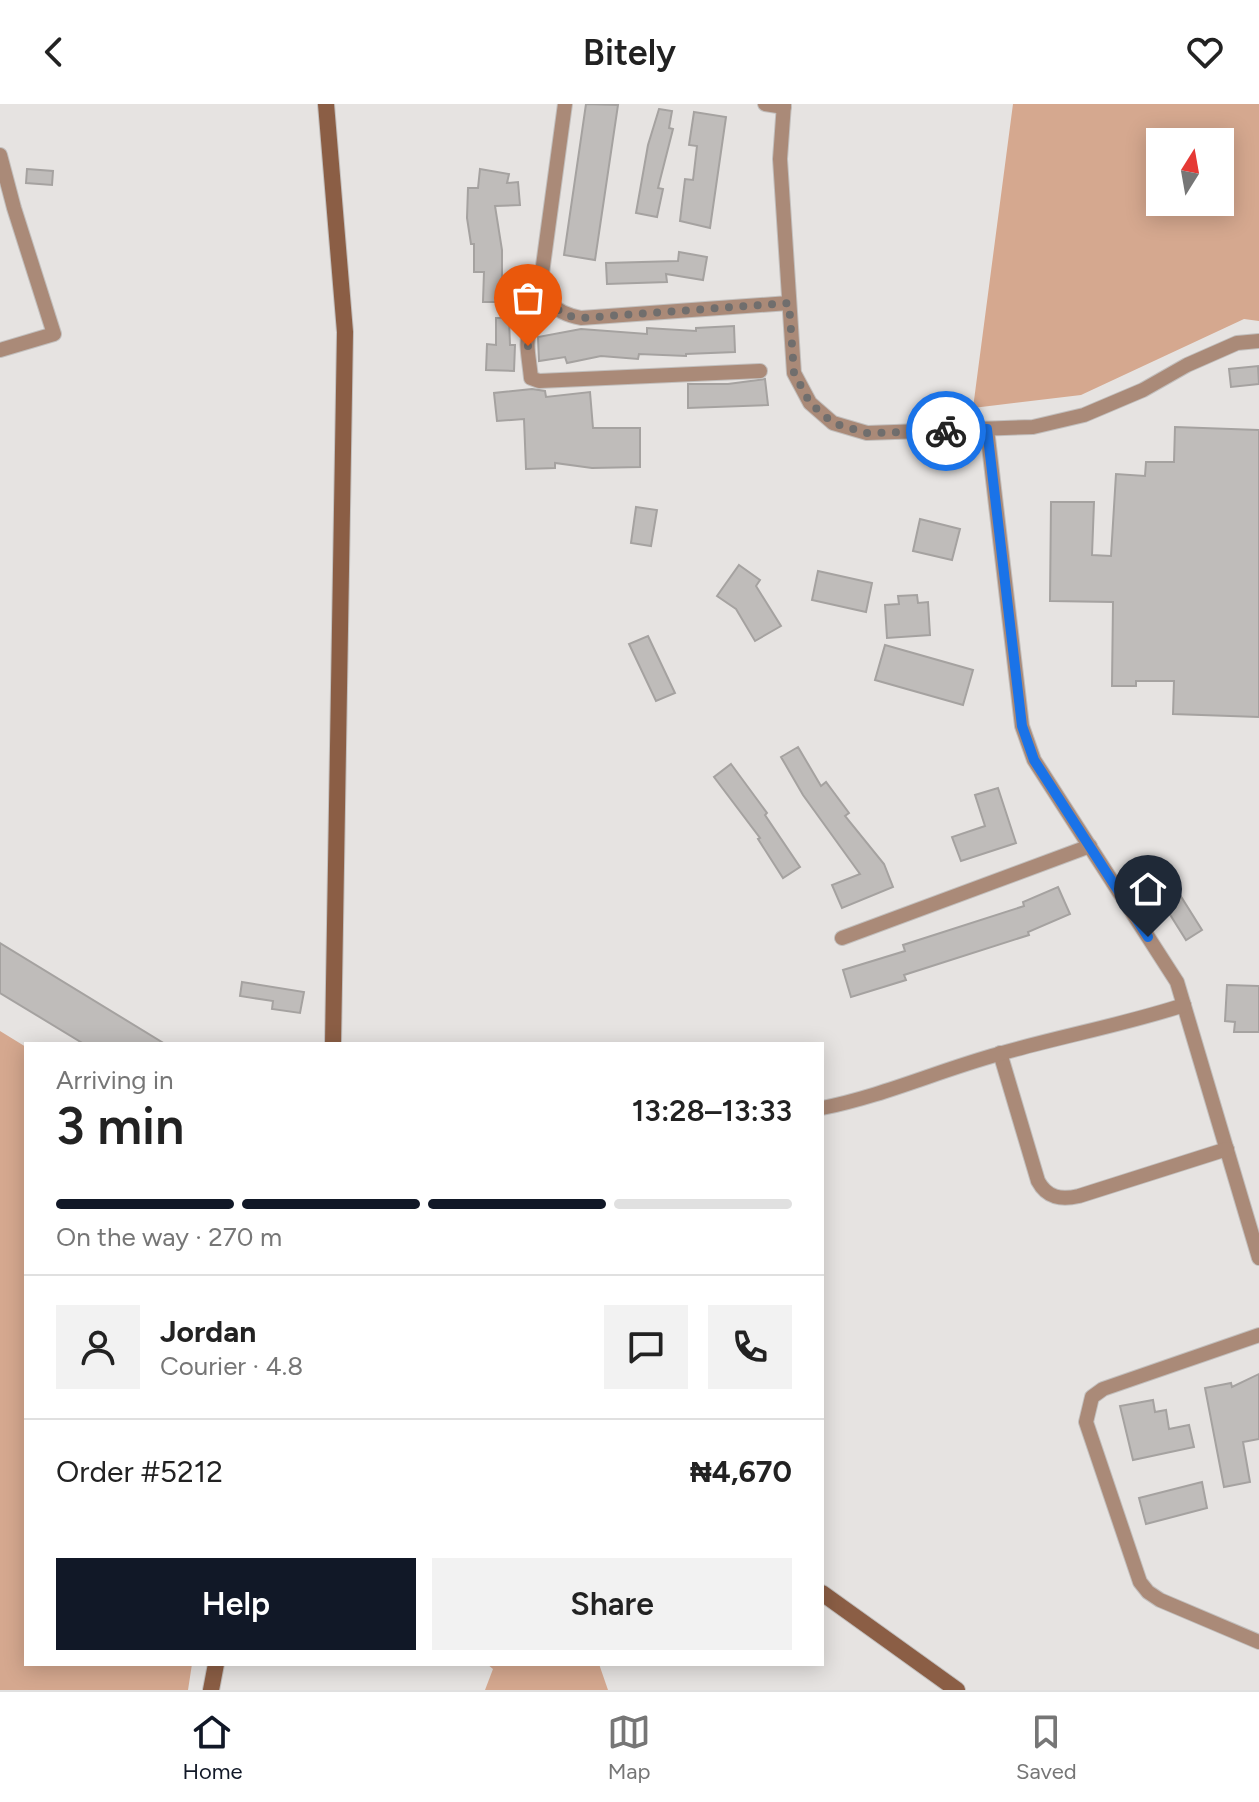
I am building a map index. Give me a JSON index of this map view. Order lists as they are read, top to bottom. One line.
{"north":"top","page":{"header":"Bitely","heading":["3 min","Arriving in","13:28–13:33"],"panel":["Jordan","Courier · 4.8","Order #5212","₦4,670"],"bar":"On the way · 270 m","buttons":["Help","Share"],"tabs":["Home","Map","Saved"]}}
